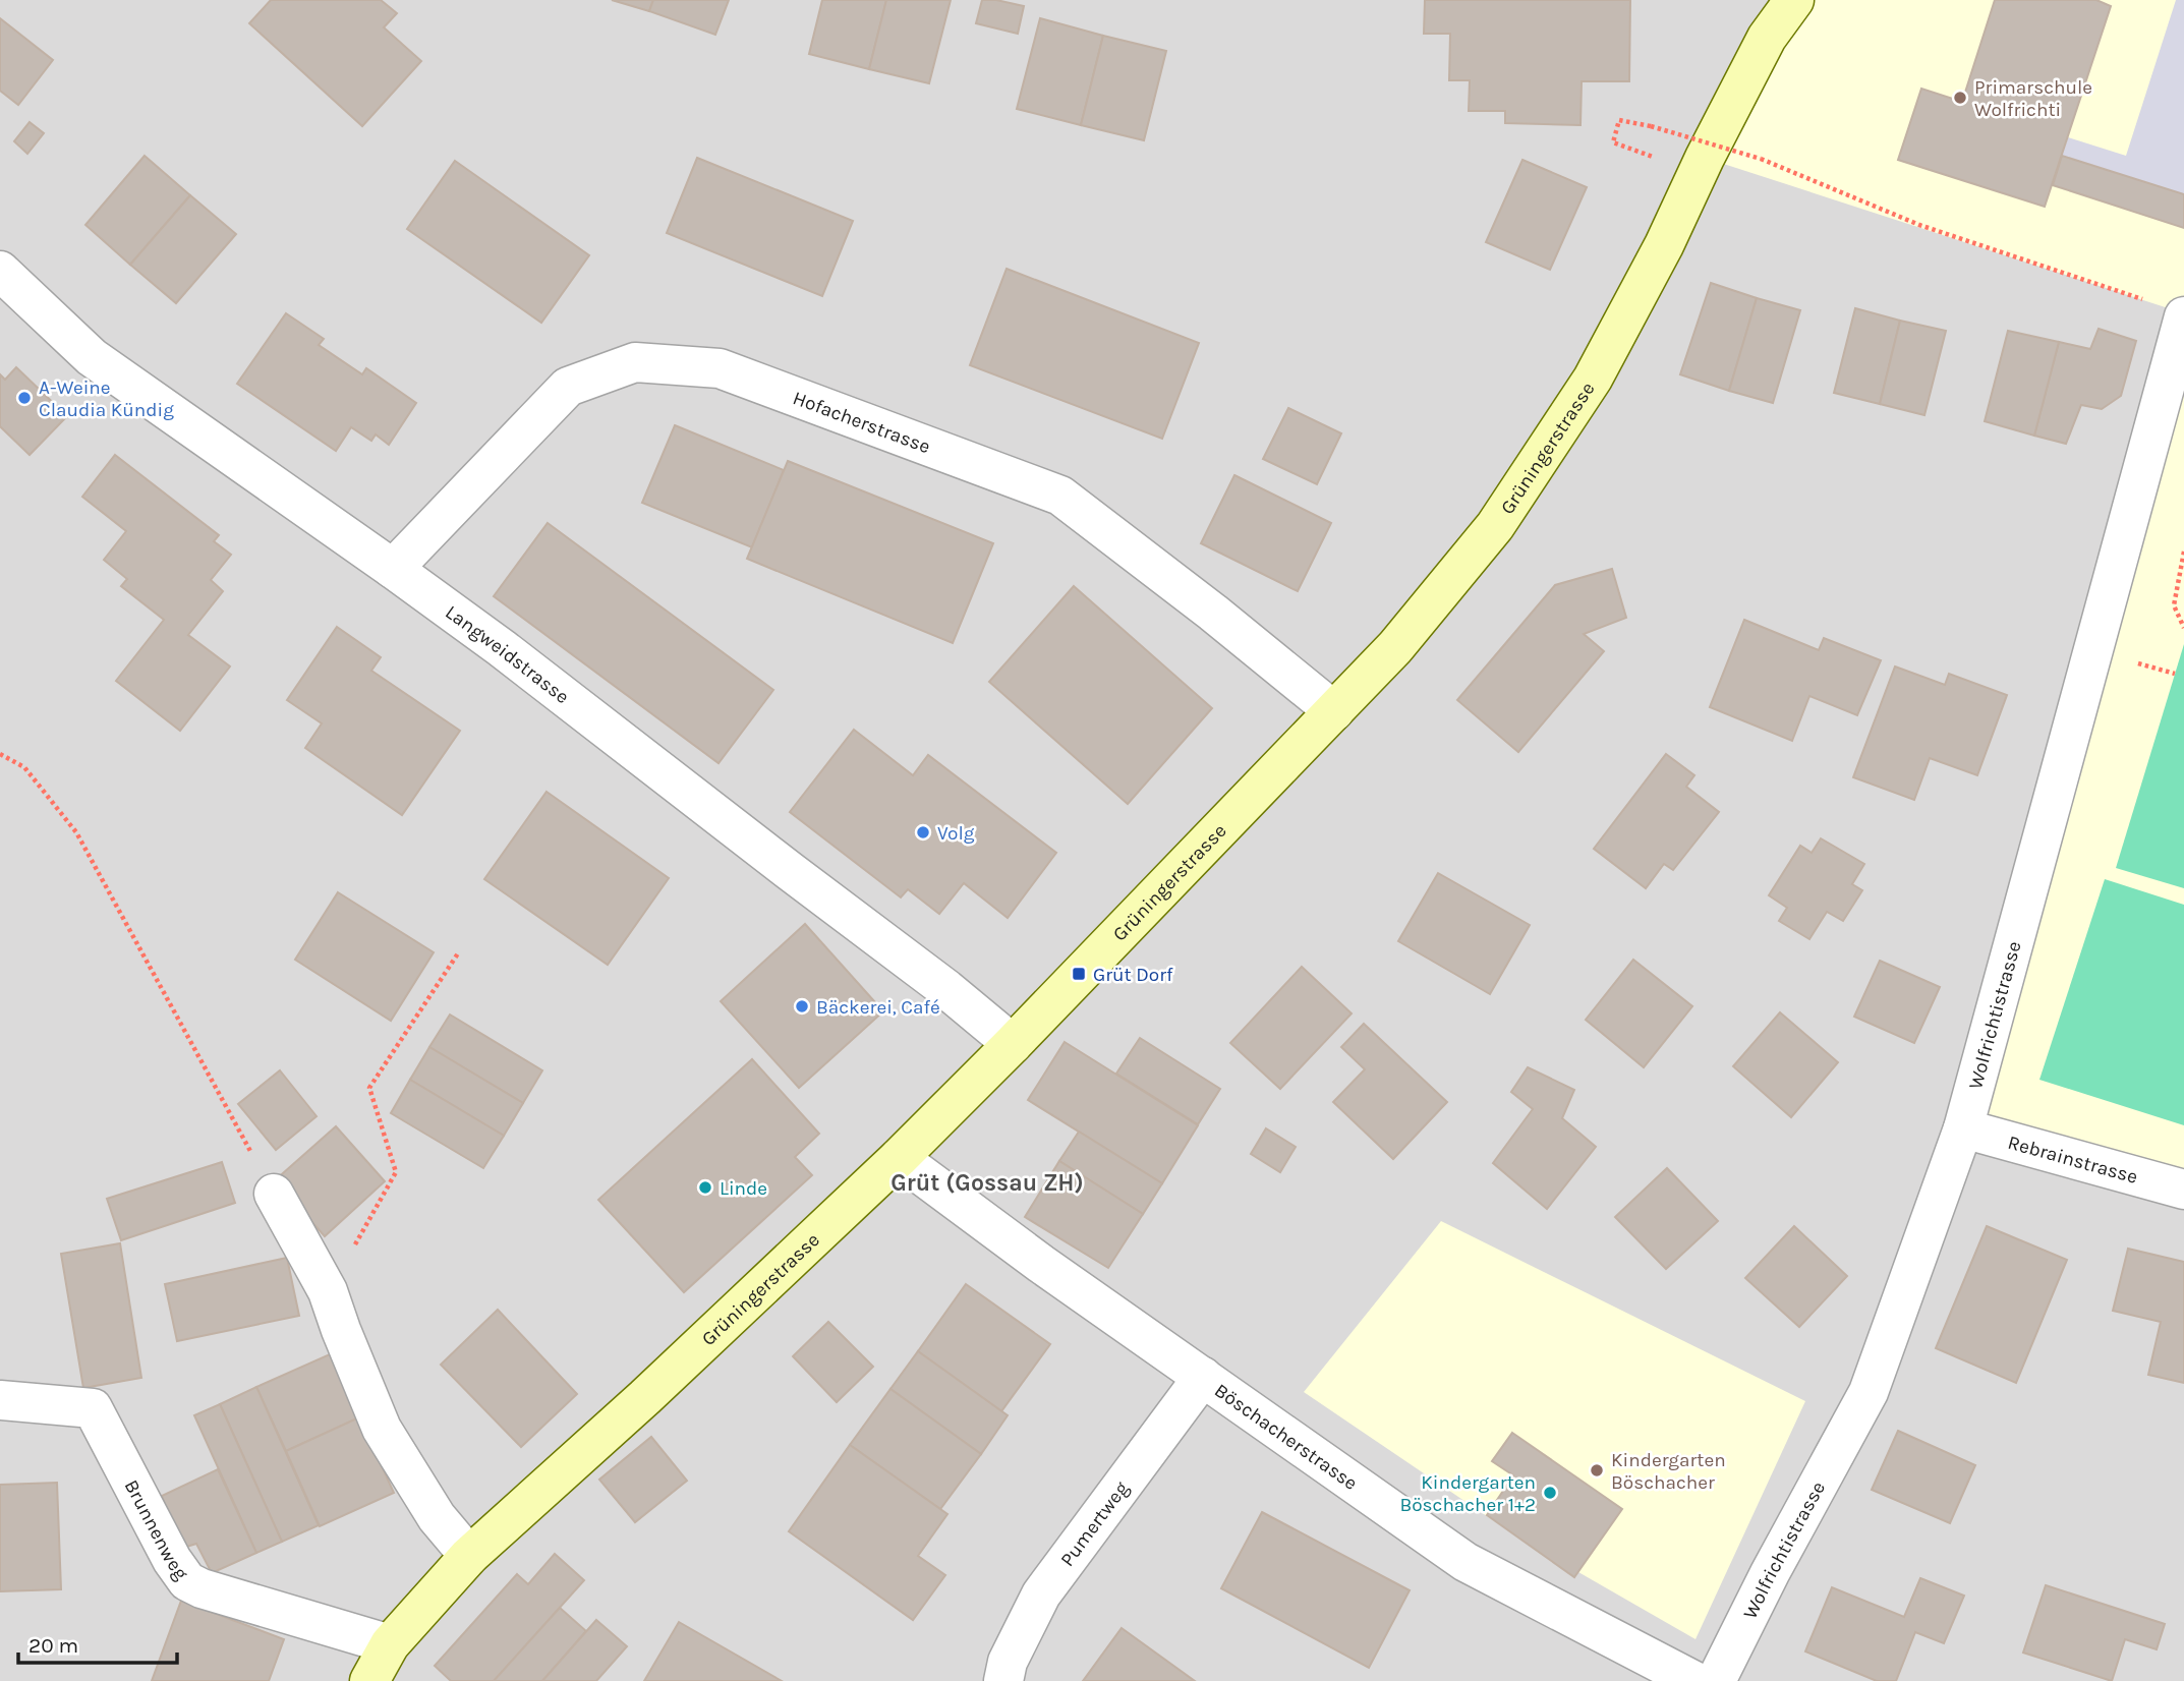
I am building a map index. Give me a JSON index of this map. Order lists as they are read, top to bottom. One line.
{"streets":{"main road":["Grüningerstrasse"],"street":["Hofacherstrasse","Langweidstrasse","Wolfrichtistrasse","Rebrainstrasse","Böschacherstrasse","Pumertweg","Brunnenweg"]},"crossings":[["Hofacherstrasse","Grüningerstrasse"],["Hofacherstrasse","Langweidstrasse"],["Grüningerstrasse","Langweidstrasse"],["Grüningerstrasse","Böschacherstrasse"],["Grüningerstrasse","Brunnenweg"],["Wolfrichtistrasse","Rebrainstrasse"],["Böschacherstrasse","Pumertweg"]],"districts":["Grüt (Gossau ZH)"],"places":{"other":["Primarschule Wolfrichti","A-Weine Claudia Kündig","Volg","Bäckerei, Café","Linde","Kindergarten Böschacher","Kindergarten Böschacher 1+2"],"transit":["Grüt Dorf"]},"scale_bar":"20 m"}
